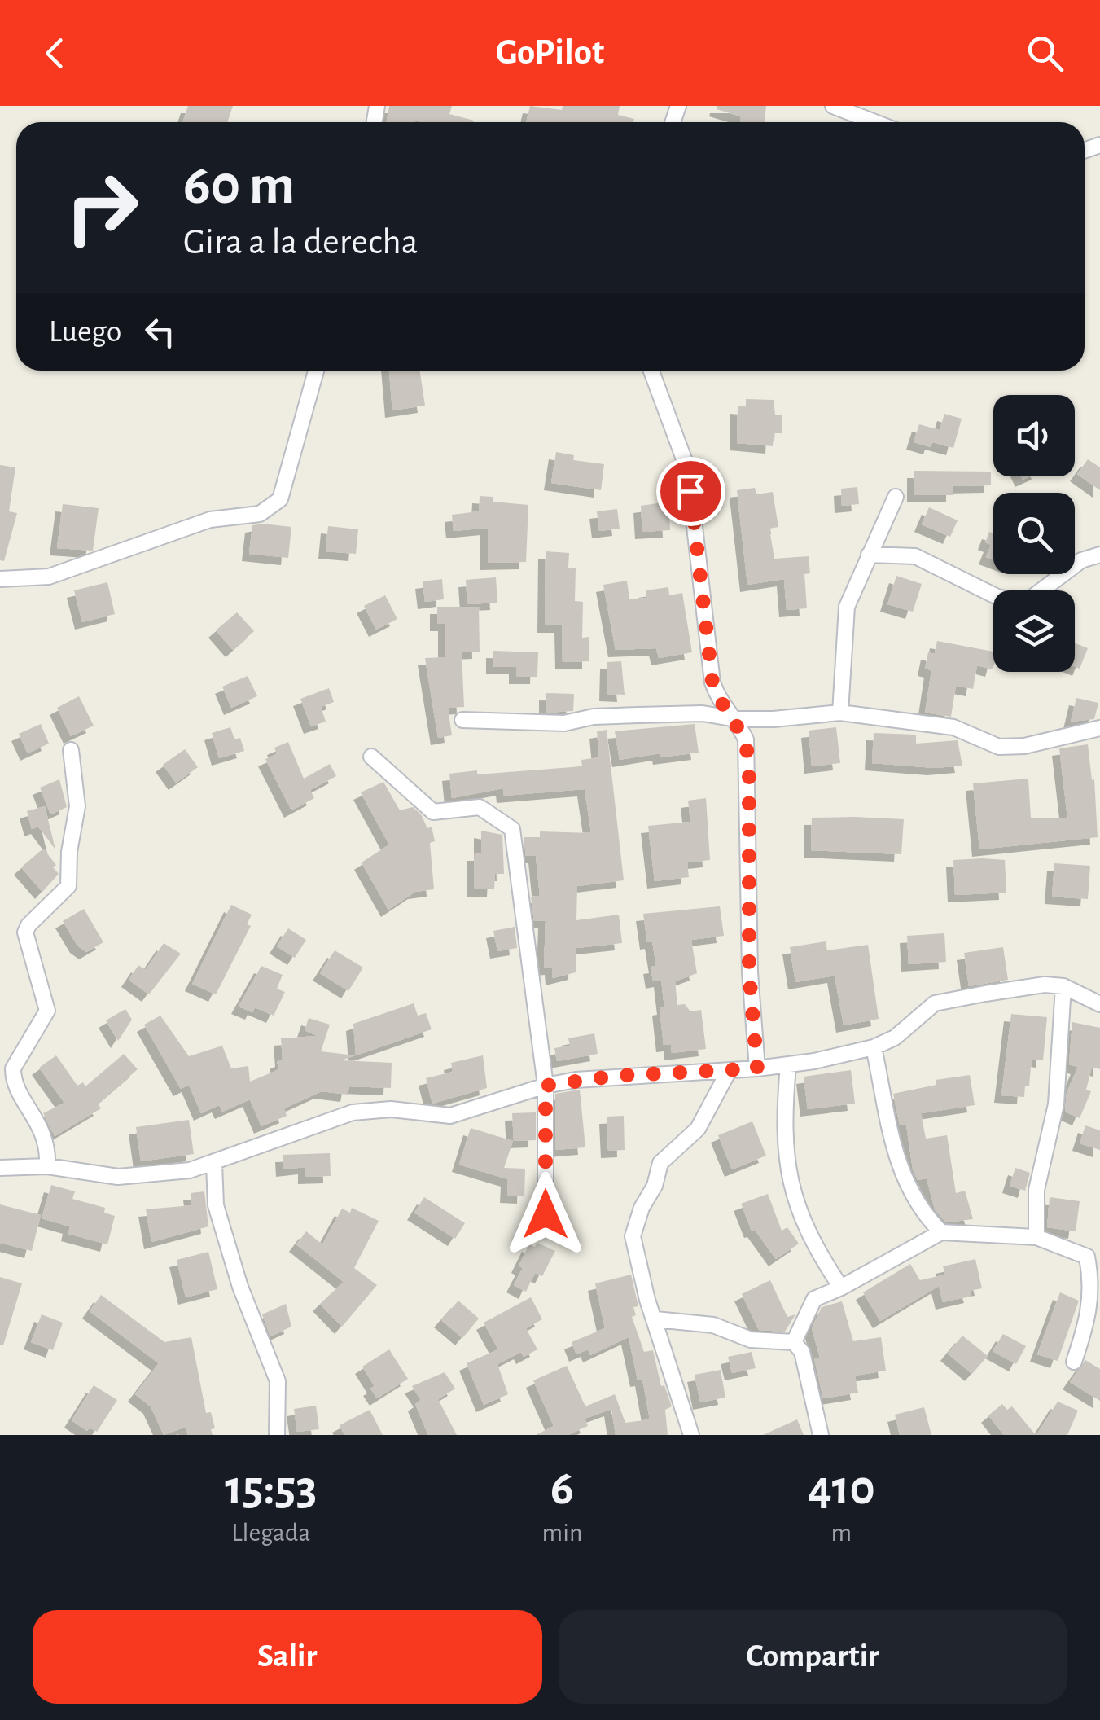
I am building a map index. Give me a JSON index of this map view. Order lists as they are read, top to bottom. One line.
{"page":{"header":"GoPilot","turn":["60 m","Gira a la derecha"],"then":"Luego","eta":["15:53","Llegada","6","min","410","m"],"buttons":["Salir","Compartir"]}}
